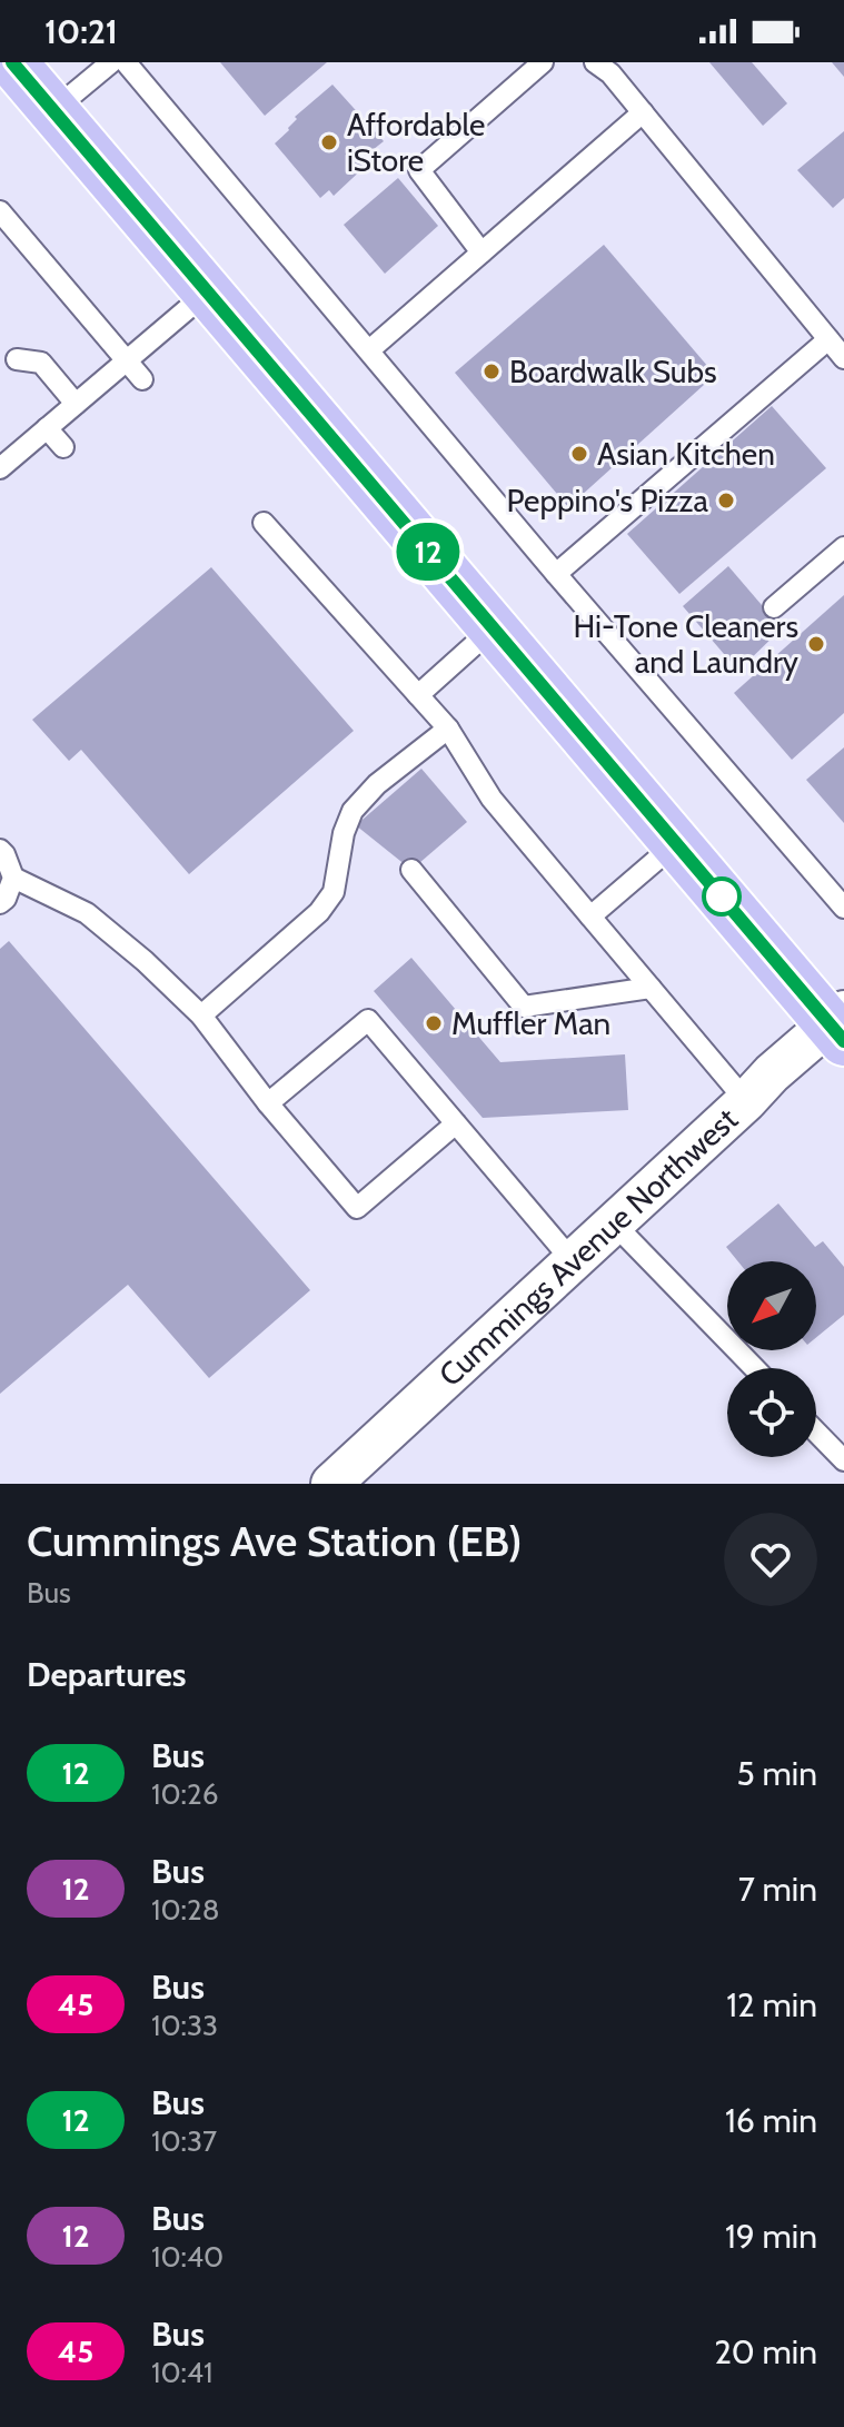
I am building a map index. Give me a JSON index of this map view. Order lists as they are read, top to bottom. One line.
{"streets":{"street":["Cummings Avenue Northwest"]},"places":["Affordable iStore","Boardwalk Subs","Asian Kitchen","Peppino's Pizza","Hi-Tone Cleaners and Laundry","Muffler Man"],"lines":["bus line 12"],"north":"bottom left","page":{"status":"10:21","on_map":"12","heading":[["Cummings Ave Station (EB)","Bus"],"Departures"],"list":[{"mark":"12","name":"Bus","note":"10:26","value":"5 min"},{"mark":"12","name":"Bus","note":"10:28","value":"7 min"},{"mark":"45","name":"Bus","note":"10:33","value":"12 min"},{"mark":"12","name":"Bus","note":"10:37","value":"16 min"},{"mark":"12","name":"Bus","note":"10:40","value":"19 min"},{"mark":"45","name":"Bus","note":"10:41","value":"20 min"}]}}
